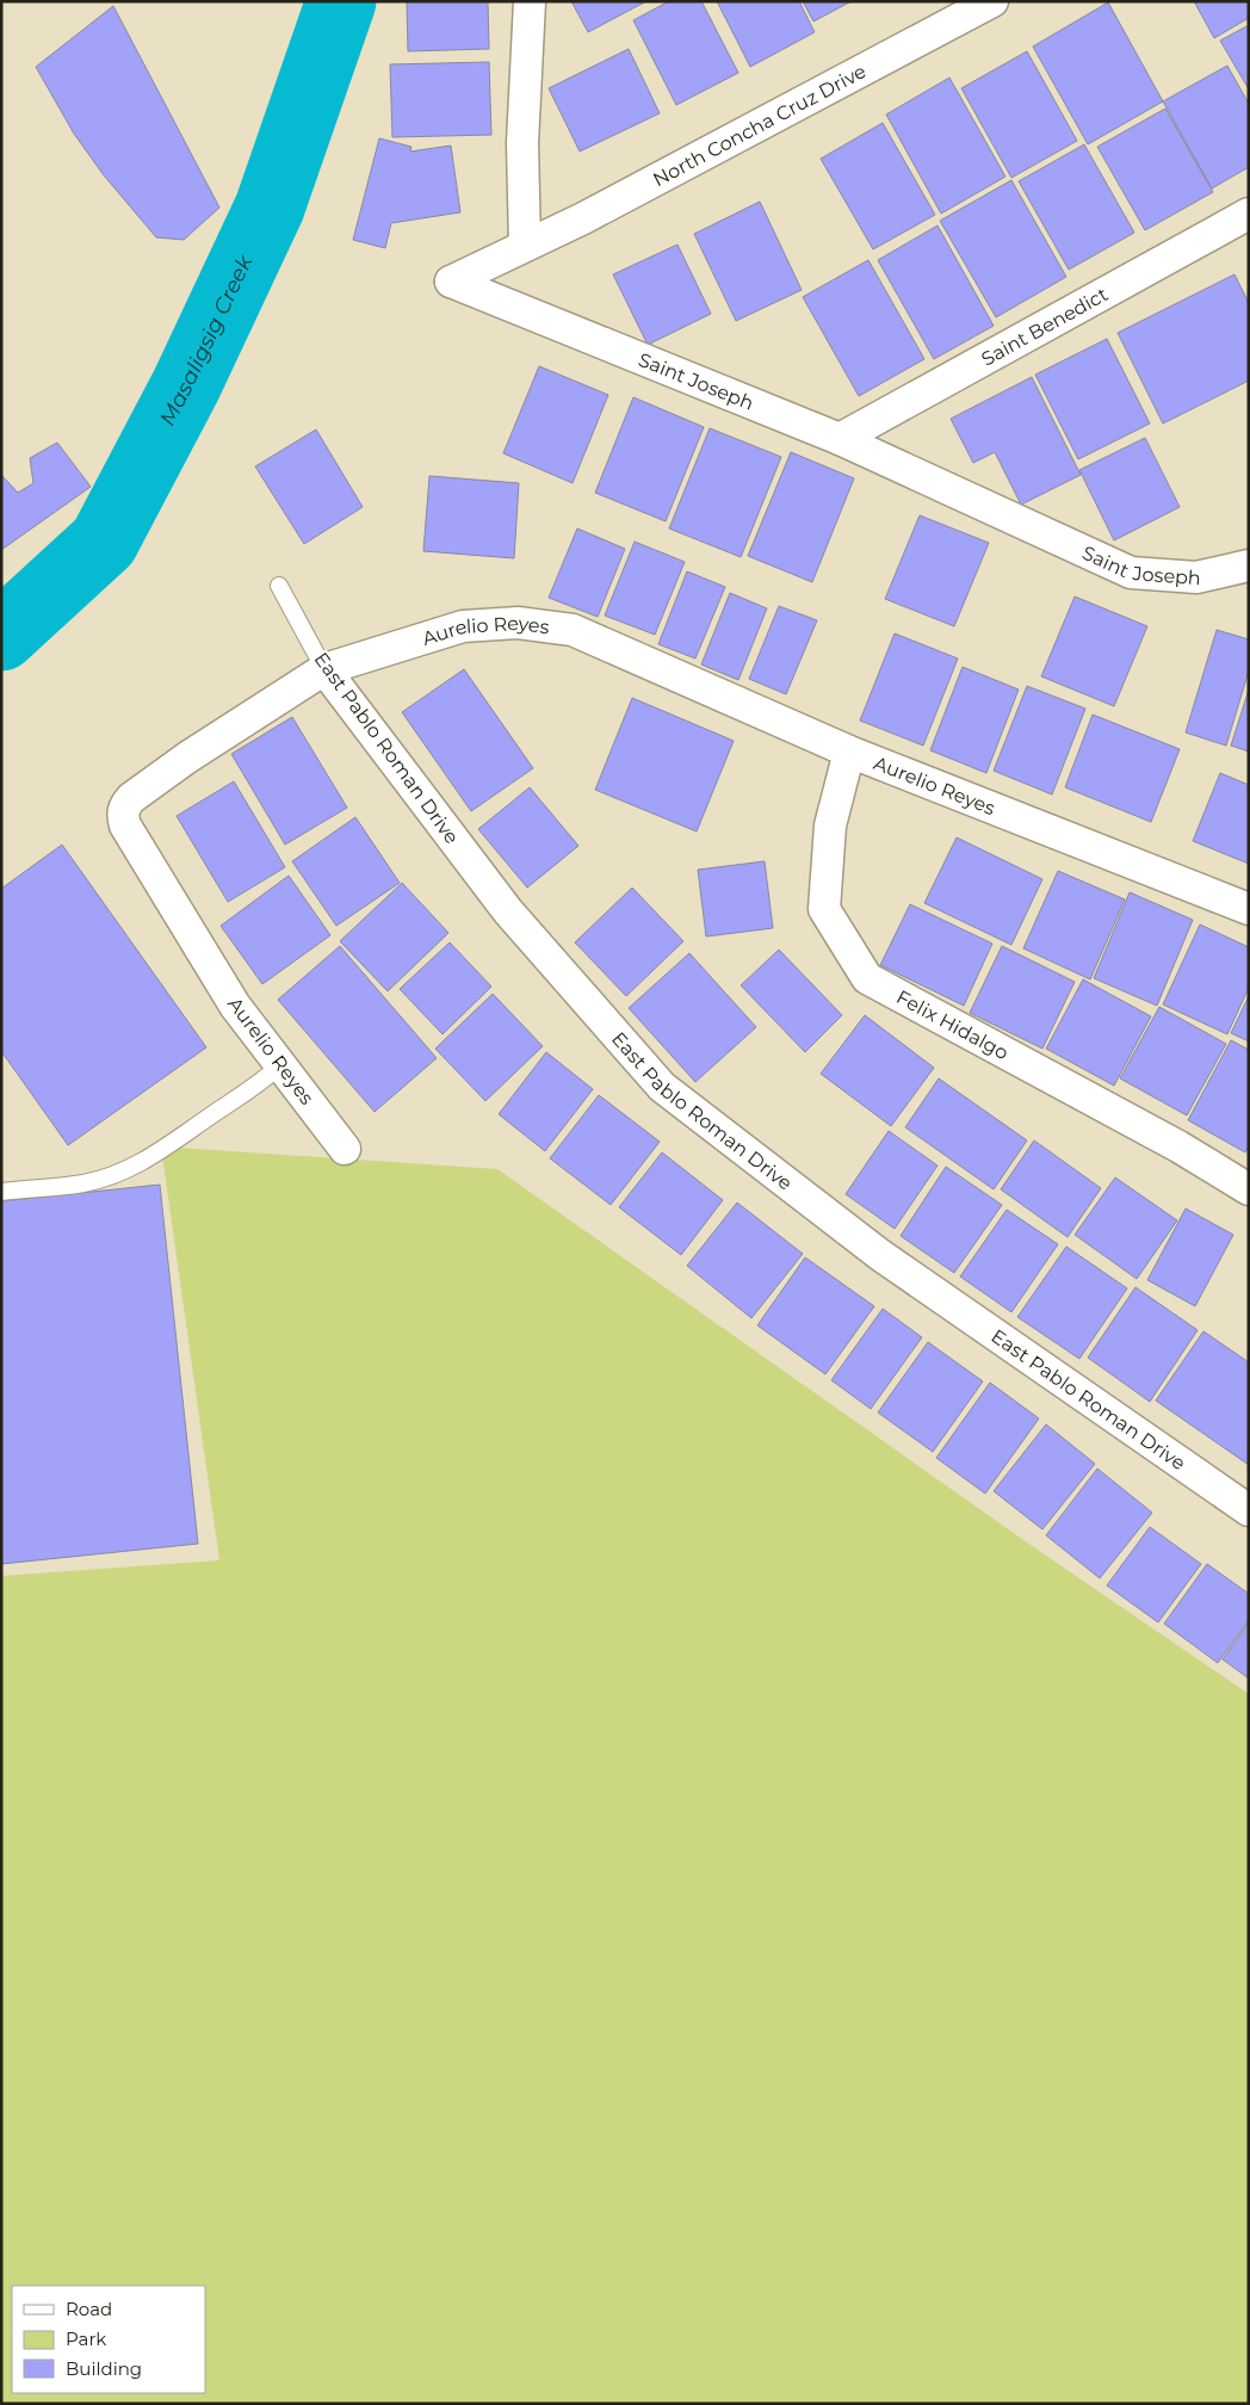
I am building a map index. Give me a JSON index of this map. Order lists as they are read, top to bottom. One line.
{"streets":{"street":["North Concha Cruz Drive","Saint Benedict","Saint Joseph","Aurelio Reyes","East Pablo Roman Drive","Felix Hidalgo"]},"crossings":[["North Concha Cruz Drive","Saint Joseph"],["Saint Benedict","Saint Joseph"],["Aurelio Reyes","East Pablo Roman Drive"],["Aurelio Reyes","Felix Hidalgo"]],"water":["Masaligsig Creek"],"legend":["Road","Park","Building"]}
